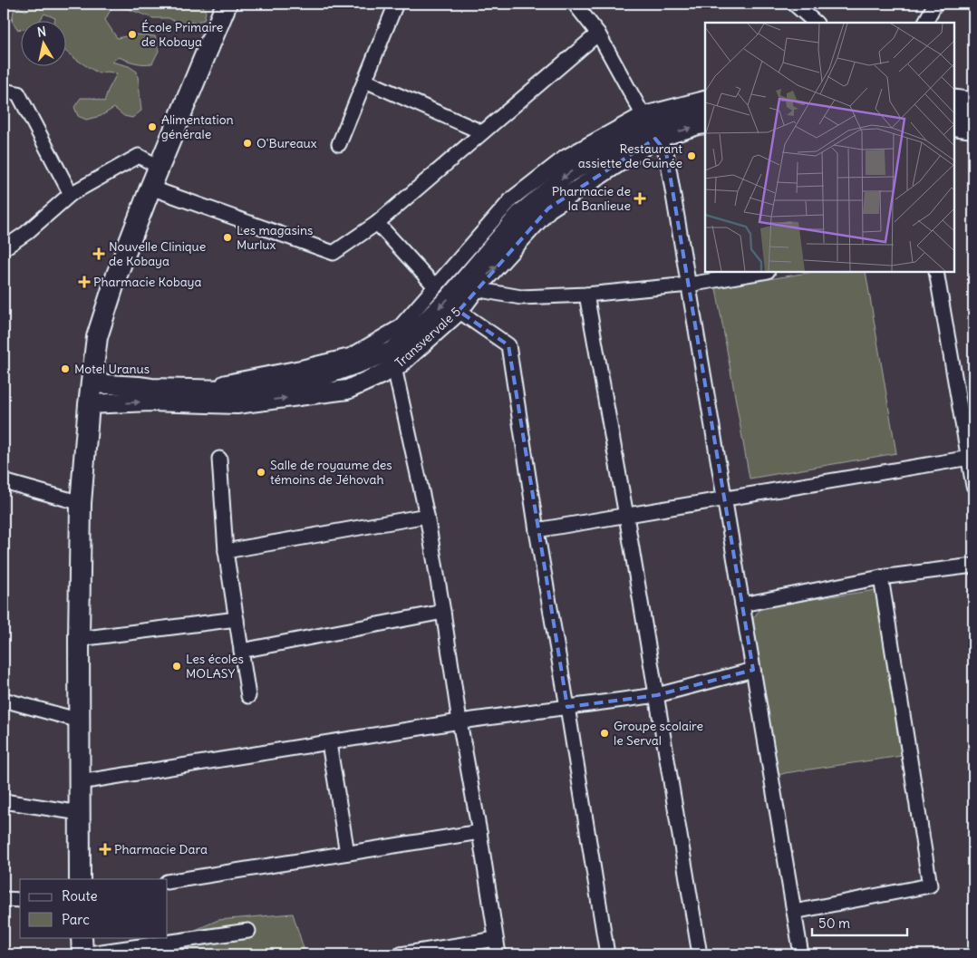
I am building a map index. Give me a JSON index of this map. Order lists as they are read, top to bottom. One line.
{"streets":{"main road":["Transvervale 5"]},"places":{"other":["École Primaire de Kobaya","Alimentation générale","O'Bureaux","Restaurant assiette de Guinée","Les magasins Murlux","Motel Uranus","Salle de royaume des témoins de Jéhovah","Les écoles MOLASY","Groupe scolaire le Serval"],"health":["Pharmacie de la Banlieue","Nouvelle Clinique de Kobaya","Pharmacie Kobaya","Pharmacie Dara"]},"legend":["Route","Parc"],"scale_bar":"50 m","north":"top"}
